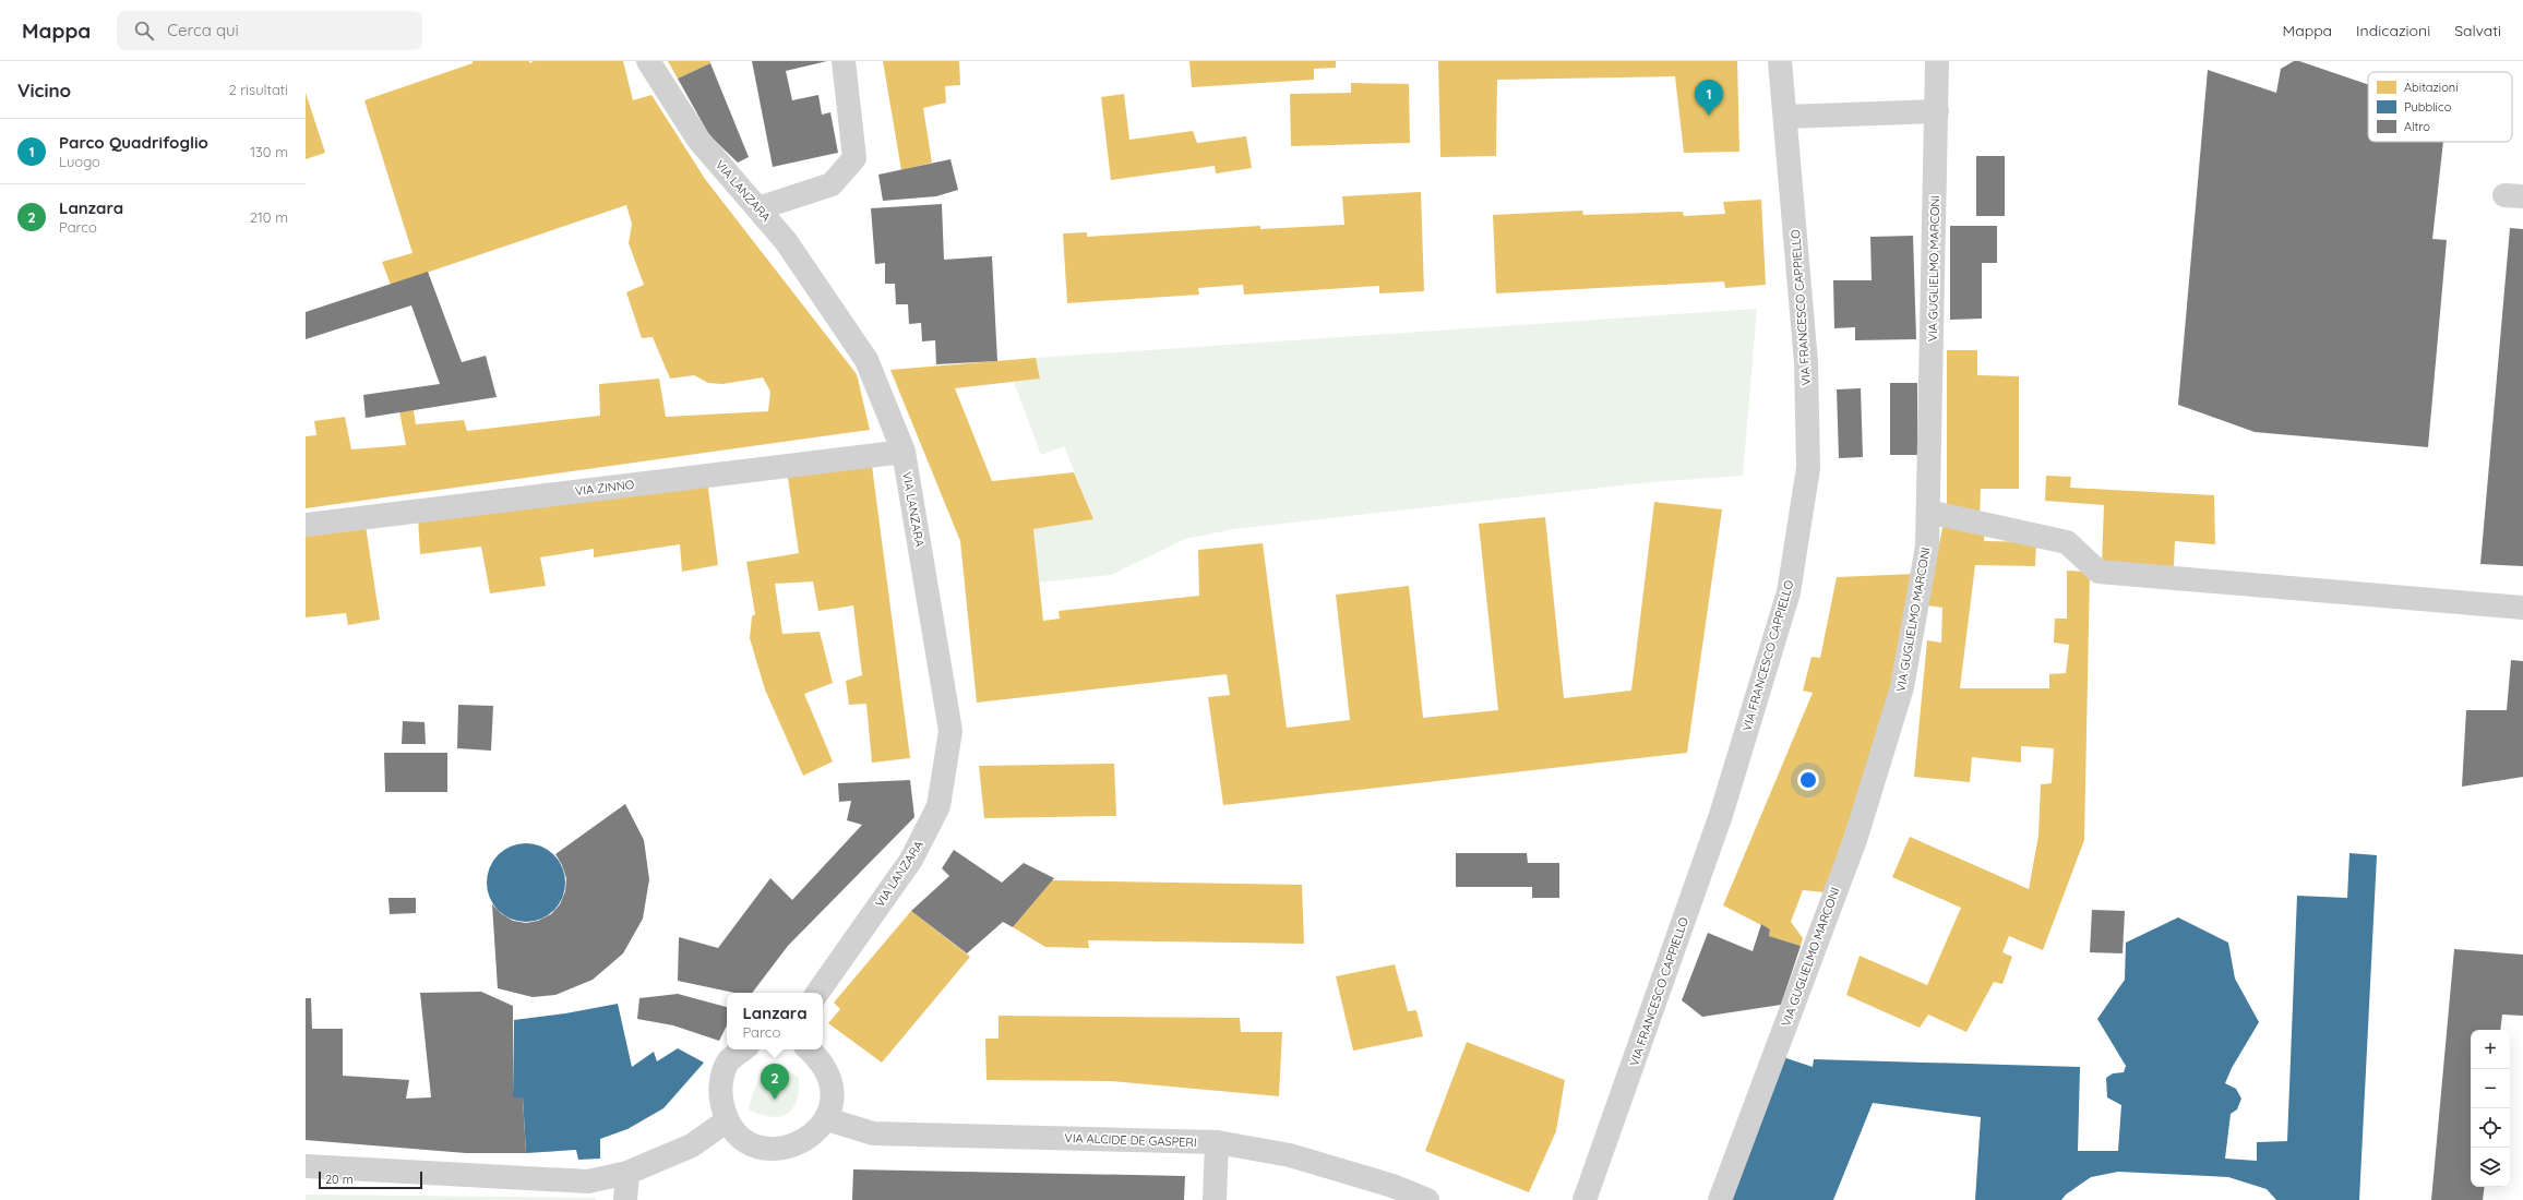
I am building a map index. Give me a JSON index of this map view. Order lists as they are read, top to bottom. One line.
{"streets":{"street":["VIA LANZARA","VIA GUGLIELMO MARCONI","VIA FRANCESCO CAPPIELLO","VIA ZINNO","VIA ALCIDE DE GASPERI"]},"crossings":[["VIA LANZARA","VIA ZINNO"]],"legend":["Abitazioni","Pubblico","Altro"],"scale_bar":"20 m","page":{"header":"Mappa","search":"Cerca qui","nav":["Mappa","Indicazioni","Salvati"],"heading":["Vicino","2 risultati"],"pins":["1","2"],"list":[{"mark":"1","name":"Parco Quadrifoglio","note":"Luogo","value":"130 m"},{"mark":"2","name":"Lanzara","note":"Parco","value":"210 m"}],"popup":["Lanzara","Parco"],"map_buttons":["+","−"],"scale":"20 m"}}
